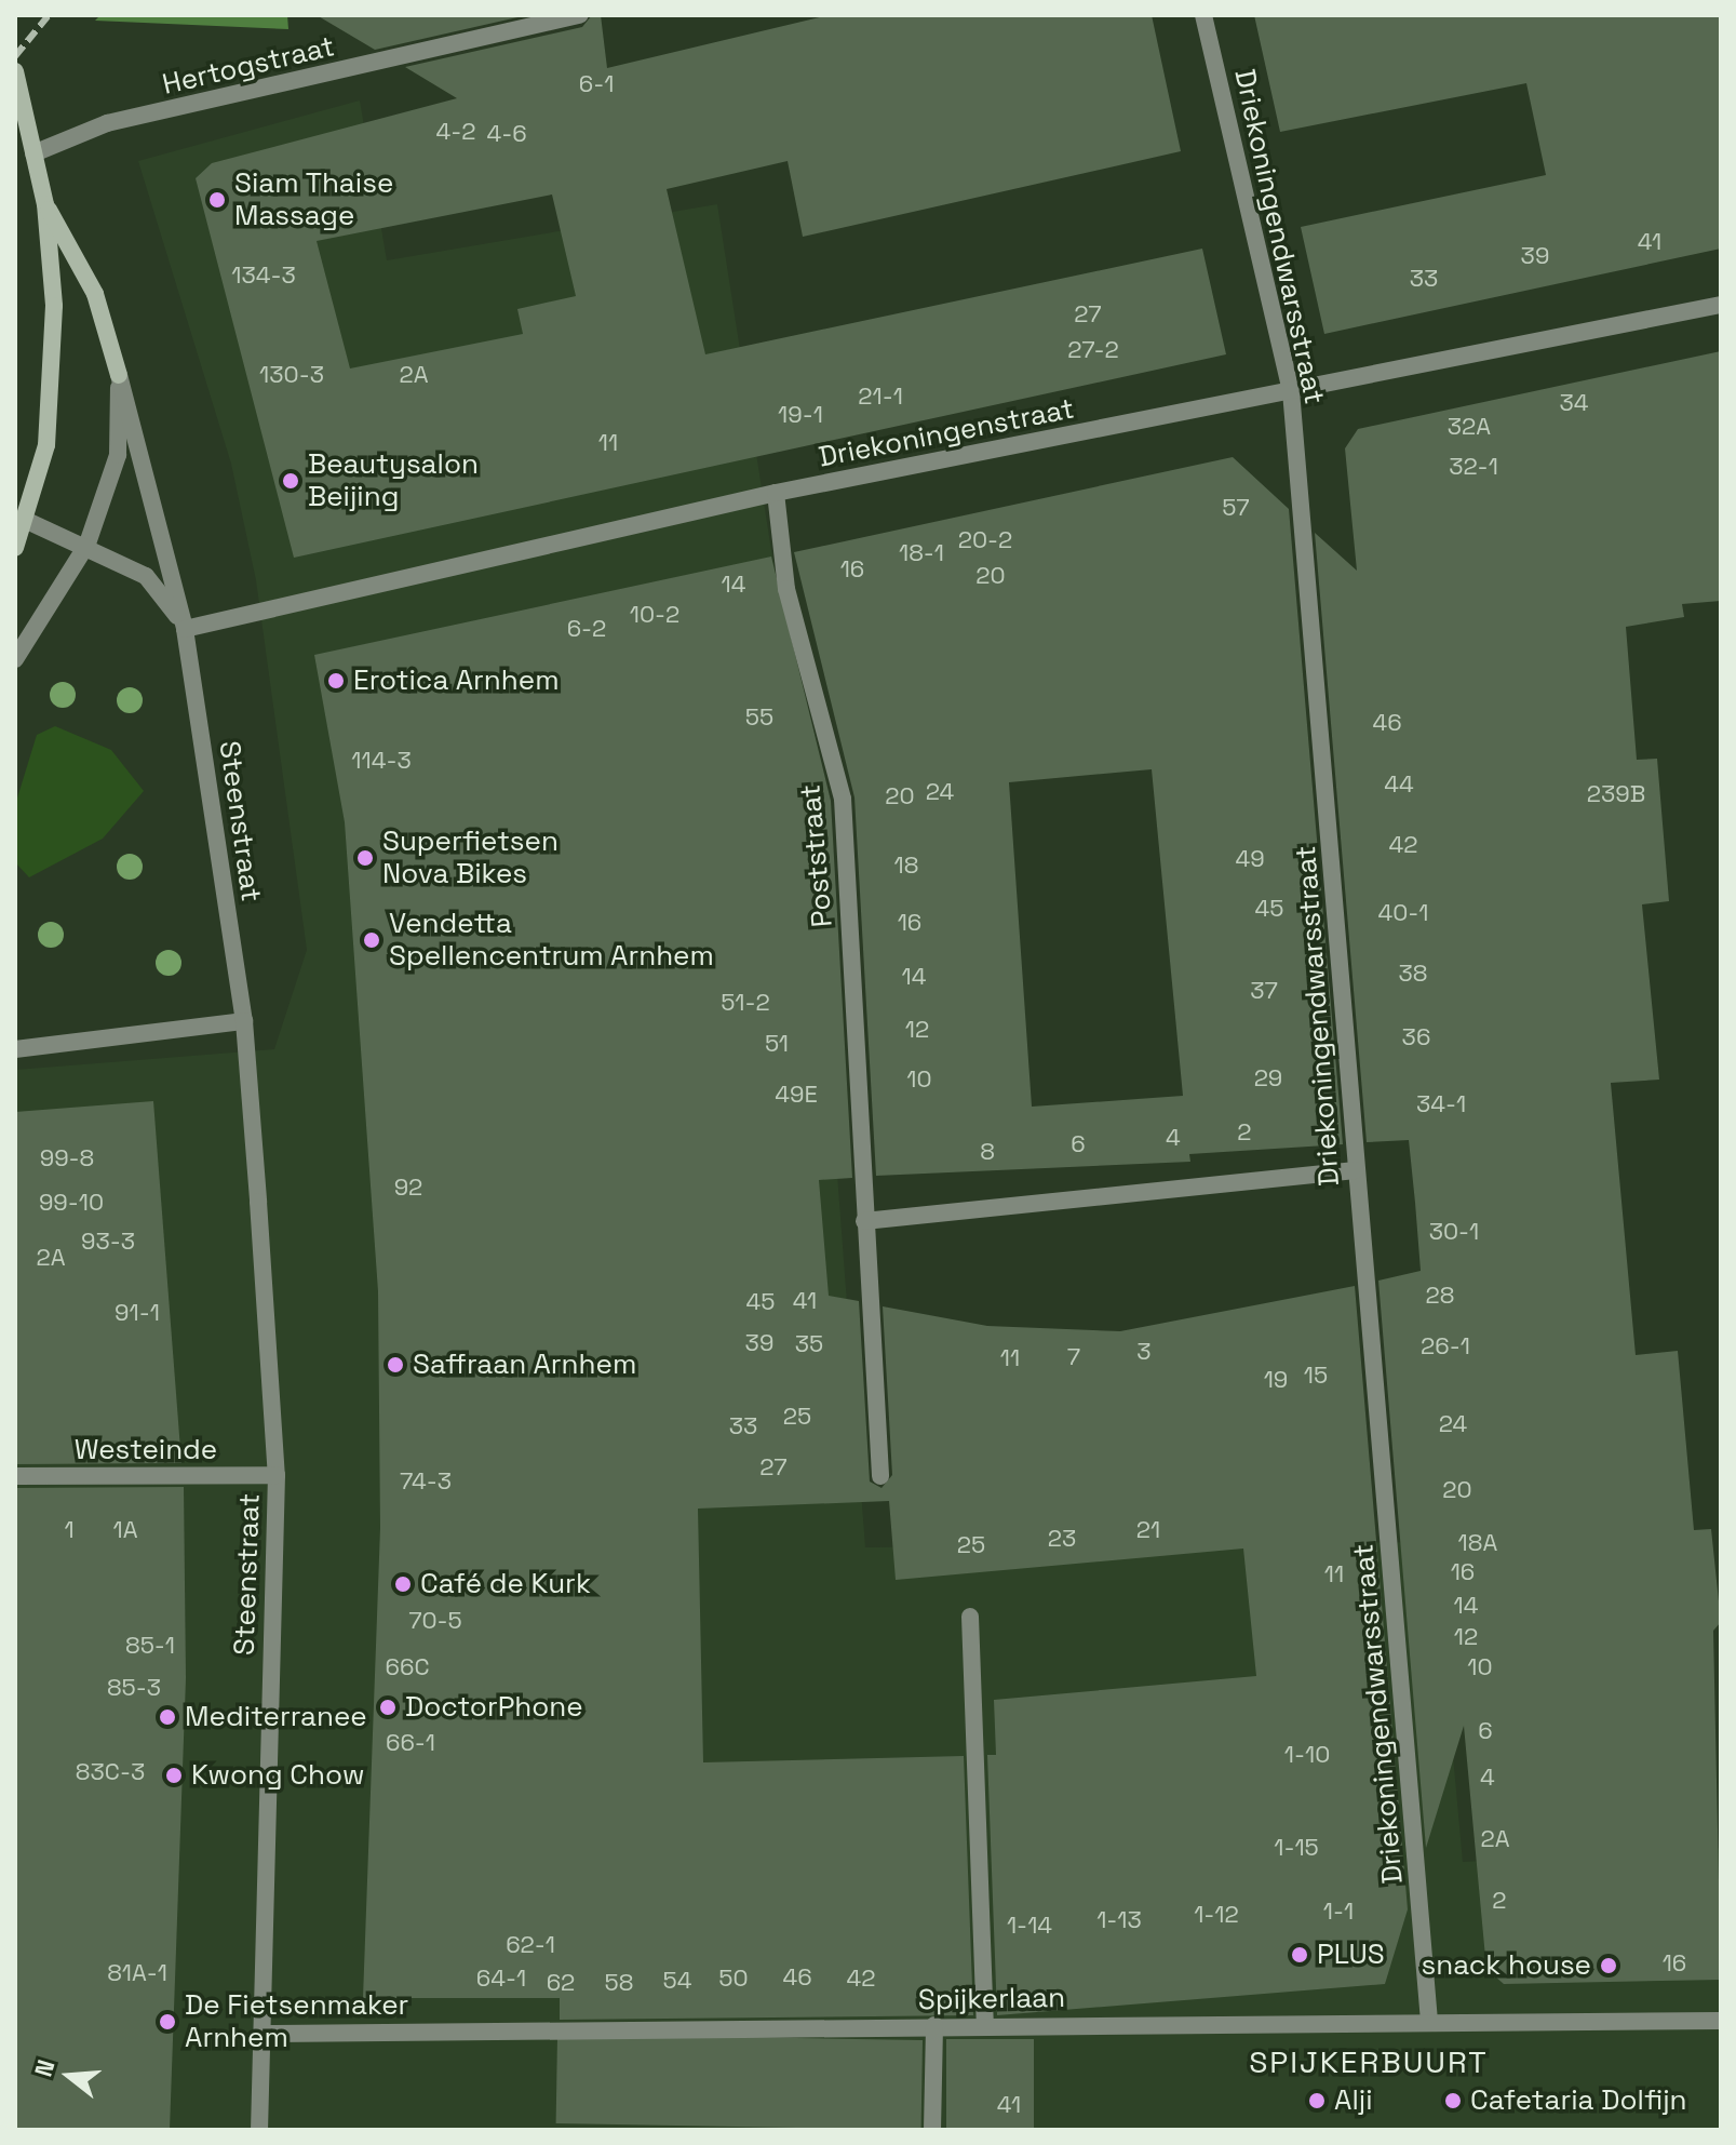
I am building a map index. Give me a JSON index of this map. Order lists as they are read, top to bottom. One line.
{"streets":{"street":["Hertogstraat","Driekoningendwarsstraat","Driekoningenstraat","Steenstraat","Poststraat","Westeinde","Spijkerlaan"]},"crossings":[["Driekoningendwarsstraat","Driekoningenstraat"],["Driekoningendwarsstraat","Spijkerlaan"],["Driekoningenstraat","Steenstraat"],["Driekoningenstraat","Poststraat"],["Steenstraat","Westeinde"],["Steenstraat","Spijkerlaan"]],"districts":["SPIJKERBUURT"],"places":["Siam Thaise Massage","Beautysalon Beijing","Erotica Arnhem","Superfietsen Nova Bikes","Vendetta Spellencentrum Arnhem","Saffraan Arnhem","Café de Kurk","DoctorPhone","Mediterranee","Kwong Chow","PLUS","snack house","De Fietsenmaker Arnhem","Alji","Cafetaria Dolfijn"],"house_numbers":["6-1","4-2","4-6","41","39","134-3","33","27","27-2","130-3","2A","21-1","34","19-1","32A","11","32-1","57","20-2","18-1","16","20","14","10-2","6-2","55","46","114-3","44","24","239B","20","42","49","18","45","40-1","16","38","14","37","51-2","12","36","51","29","10","49E","34-1","2","4","6","8","99-8","92","99-10","30-1","93-3","2A","28","41","45","91-1","39","35","26-1","3","7","11","15","19","25","24","33","27","74-3","20","1","1A","21","23","18A","25","16","11","14","70-5","12","85-1","66C","10","85-3","6","66-1","1-10","83C-3","4","2A","1-15","2","1-1","1-12","1-13","1-14","62-1","16","81A-1","46","64-1","50","42","54","62","58","41"],"north":"left"}
